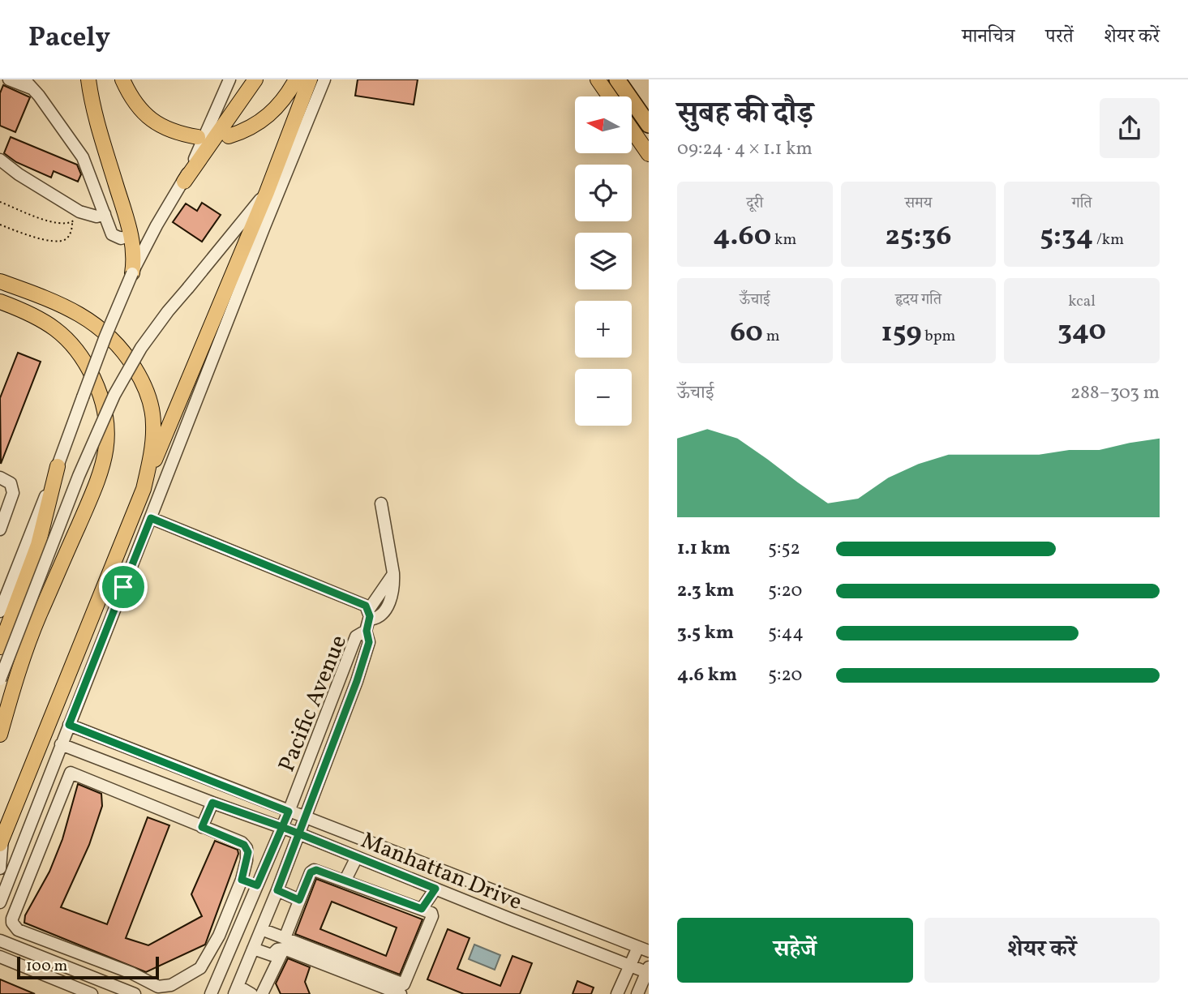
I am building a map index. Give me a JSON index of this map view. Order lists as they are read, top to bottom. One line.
{"streets":{"street":["Pacific Avenue","Manhattan Drive"]},"crossings":[["Pacific Avenue","Manhattan Drive"]],"scale_bar":"100 m","north":"left","page":{"header":"Pacely","nav":["मानचित्र","परतें","शेयर करें"],"heading":["सुबह की दौड़","09:24 · 4 × 1.1 km"],"map_buttons":["+","−"],"stats":[["दूरी","4.60 km"],["समय","25:36"],["गति","5:34 /km"],["ऊँचाई","60 m"],["हृदय गति","159 bpm"],["kcal","340"]],"chart":["ऊँचाई","288–303 m"],"list":[{"name":"1.1 km","note":"5:52"},{"name":"2.3 km","note":"5:20"},{"name":"3.5 km","note":"5:44"},{"name":"4.6 km","note":"5:20"}],"buttons":["सहेजें","शेयर करें"],"scale":"100 m"}}
